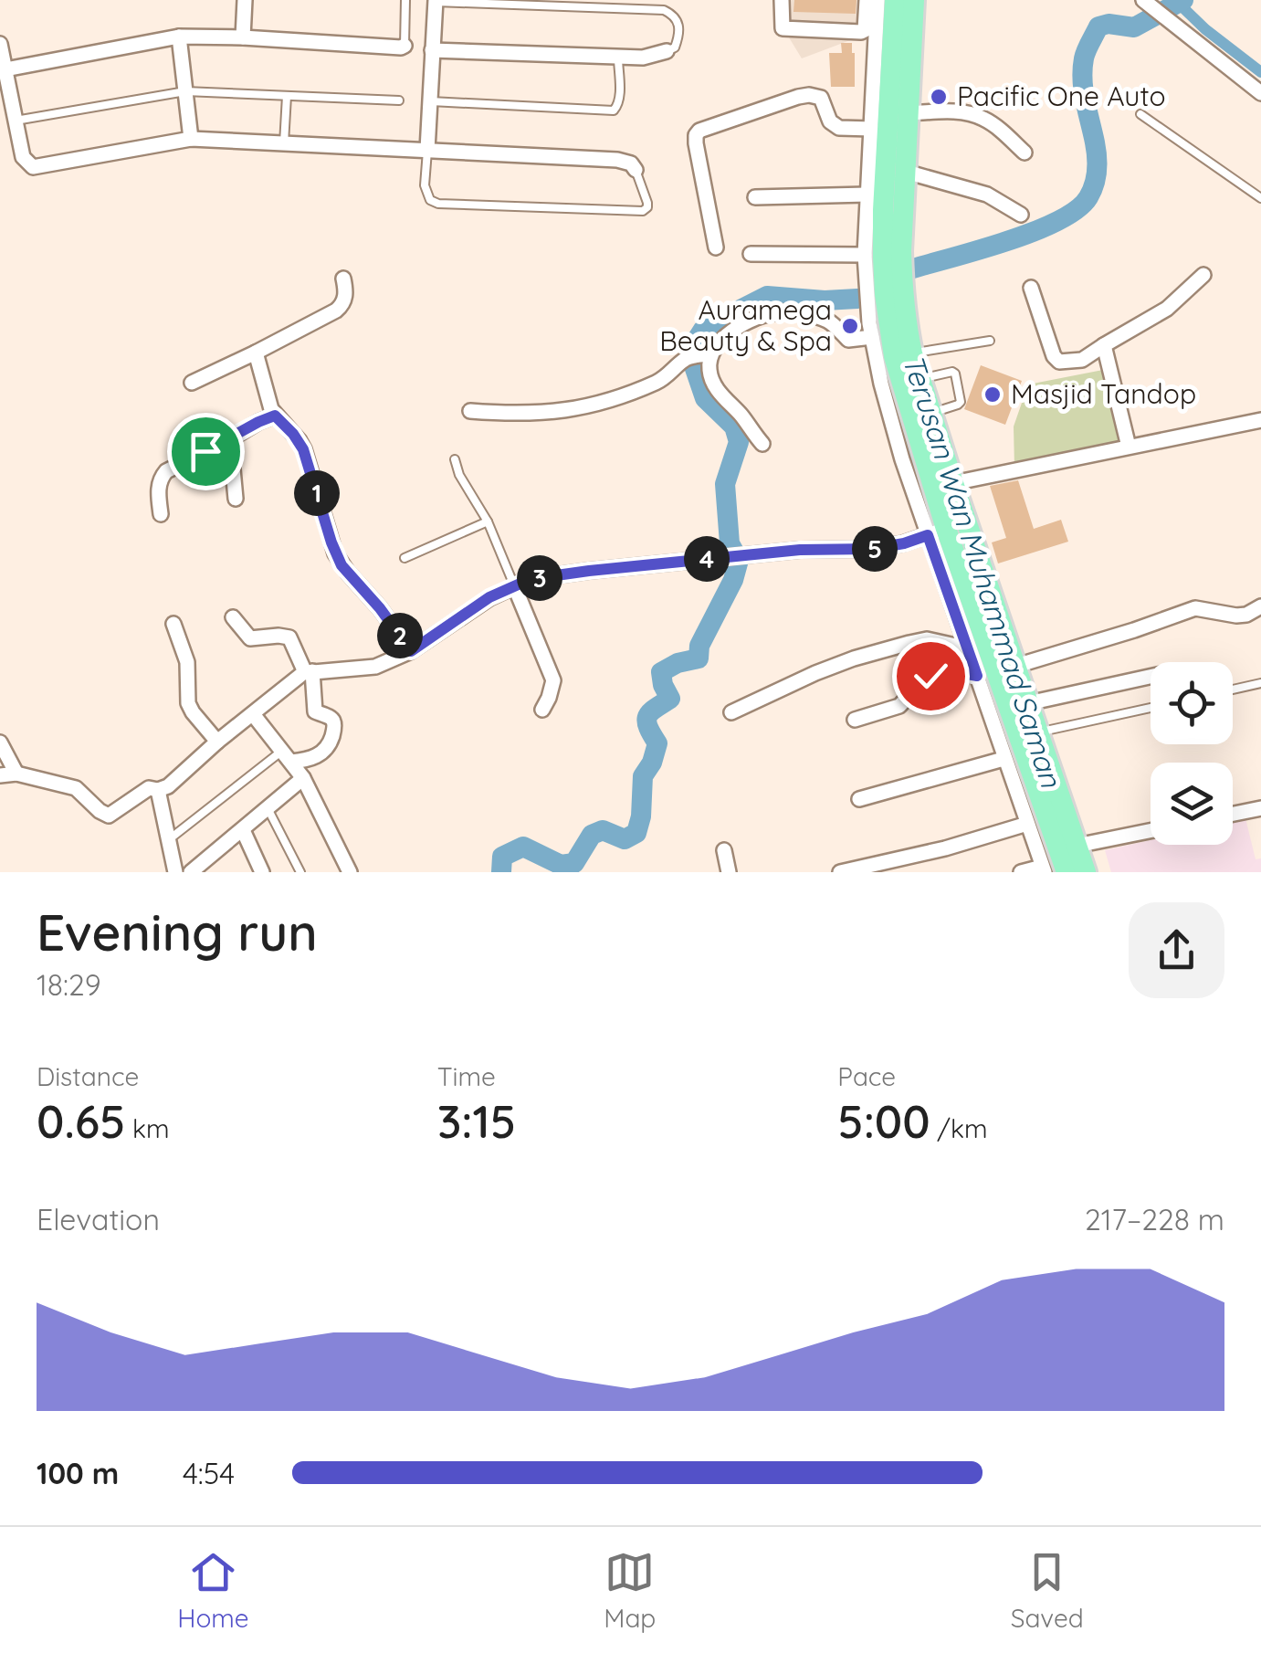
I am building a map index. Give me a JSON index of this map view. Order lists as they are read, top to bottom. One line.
{"water":["Terusan Wan Muhammad Saman"],"places":["Pacific One Auto","Auramega Beauty & Spa","Masjid Tandop"],"page":{"pins":["1","5","4","3","2"],"heading":["Evening run","18:29"],"stats":[["Distance","0.65 km"],["Time","3:15"],["Pace","5:00 /km"]],"chart":["Elevation","217–228 m"],"list":[{"name":"100 m","note":"4:54"}],"tabs":["Home","Map","Saved"]}}
